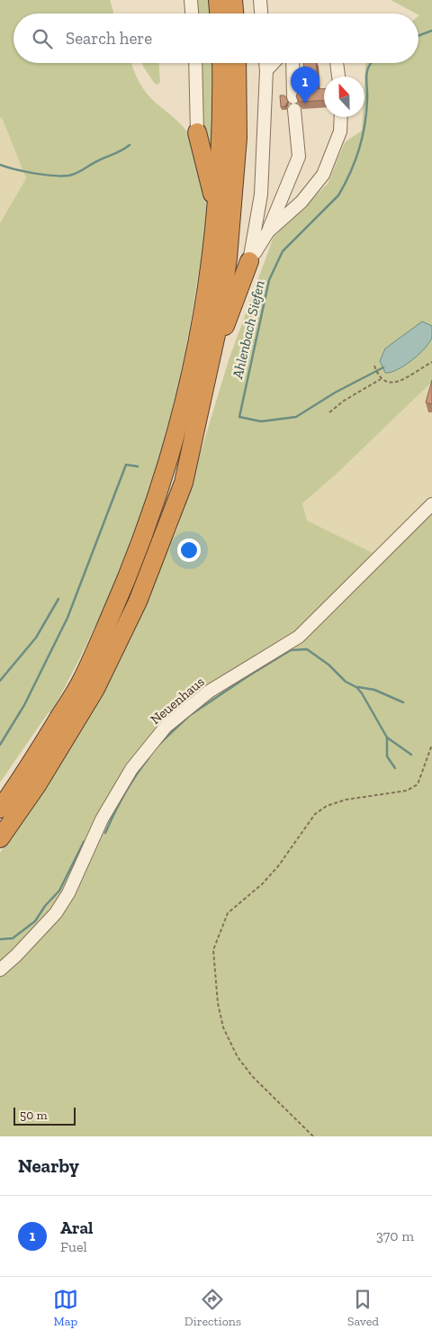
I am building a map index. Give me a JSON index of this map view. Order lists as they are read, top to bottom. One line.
{"streets":{"street":["Neuenhaus"]},"water":["Ahlenbach Siefen"],"scale_bar":"50 m","north":"top","page":{"search":"Search here","pins":"1","scale":"50 m","heading":"Nearby","list":[{"mark":"1","name":"Aral","note":"Fuel","value":"370 m"}],"nav":["Map","Directions","Saved"]}}
